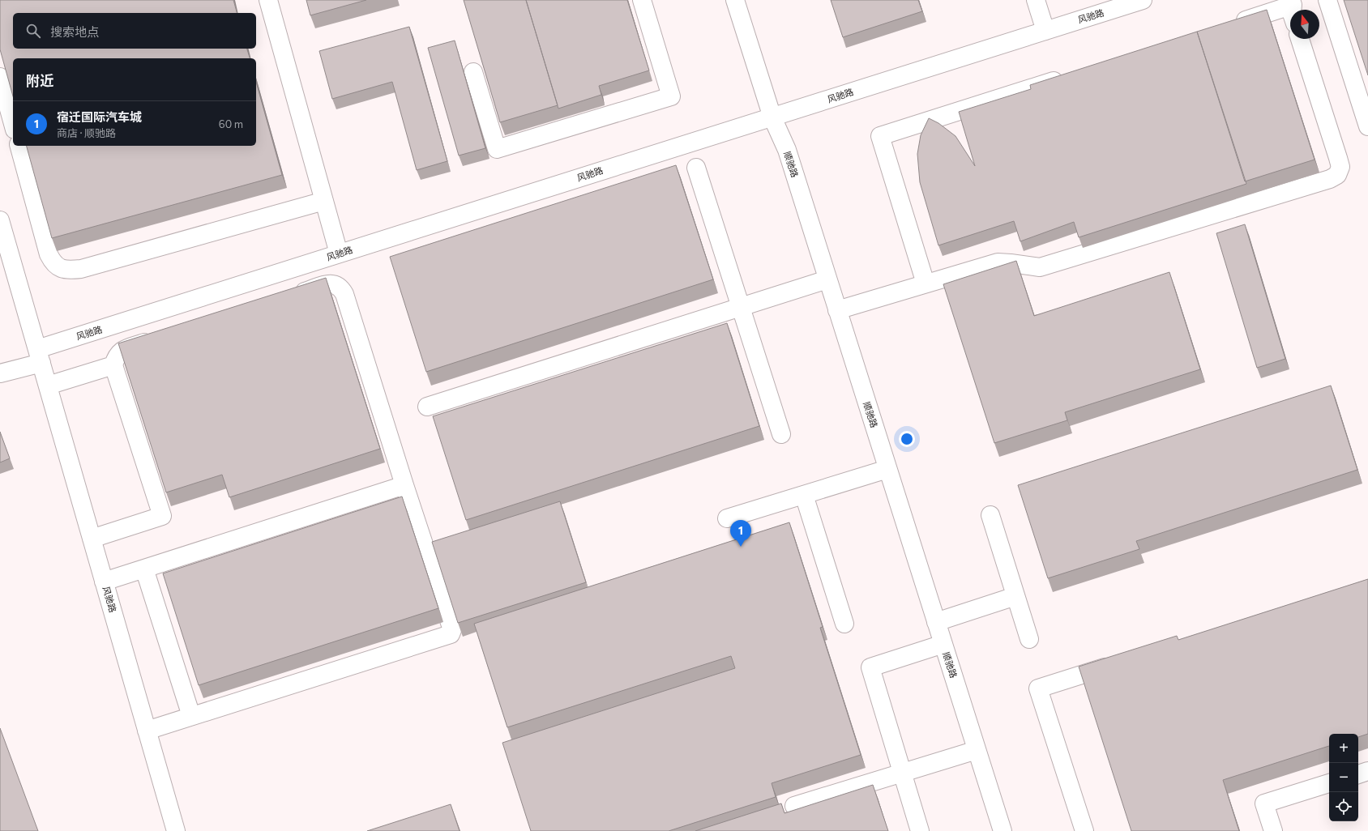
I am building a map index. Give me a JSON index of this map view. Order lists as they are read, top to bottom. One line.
{"streets":{"street":["风驰路","顺驰路"]},"crossings":[["风驰路","顺驰路"]],"north":"top","page":{"search":"搜索地点","heading":"附近","list":[{"mark":"1","name":"宿迁国际汽车城","note":"商店 · 顺驰路","value":"60 m"}],"pins":"1","map_buttons":["+","−"]}}
